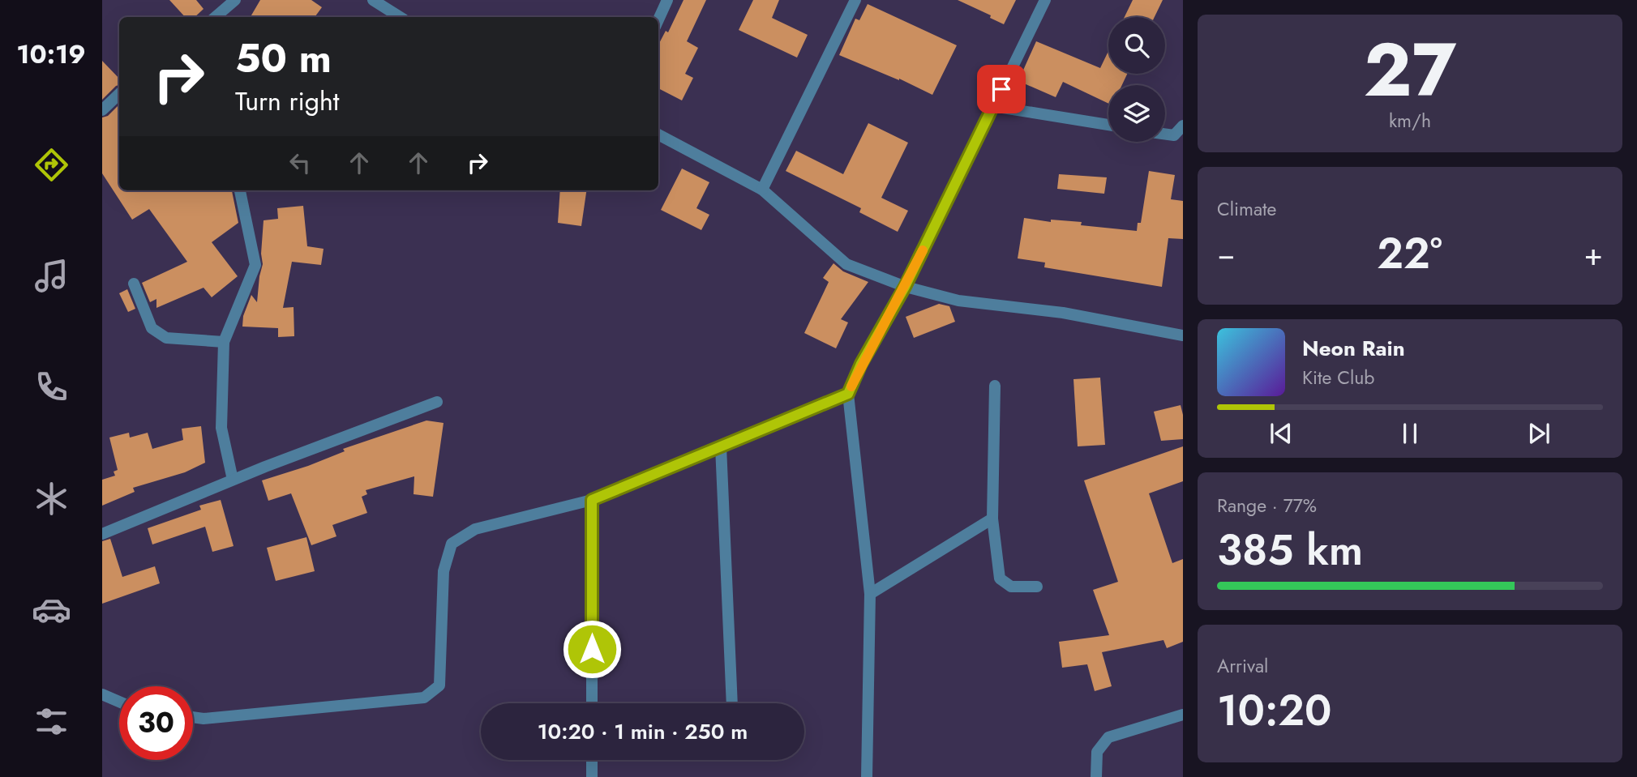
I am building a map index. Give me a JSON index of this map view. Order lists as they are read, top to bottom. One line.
{"page":{"tabs":"10:19","tile":[["27","km/h"],"Climate",["Range · 77%","385 km"],["Arrival","10:20"]],"turn":["50 m","Turn right"],"heat":["−","22°","+"],"song":["Neon Rain","Kite Club"],"limit":"30","trip":"10:20 · 1 min · 250 m"}}
